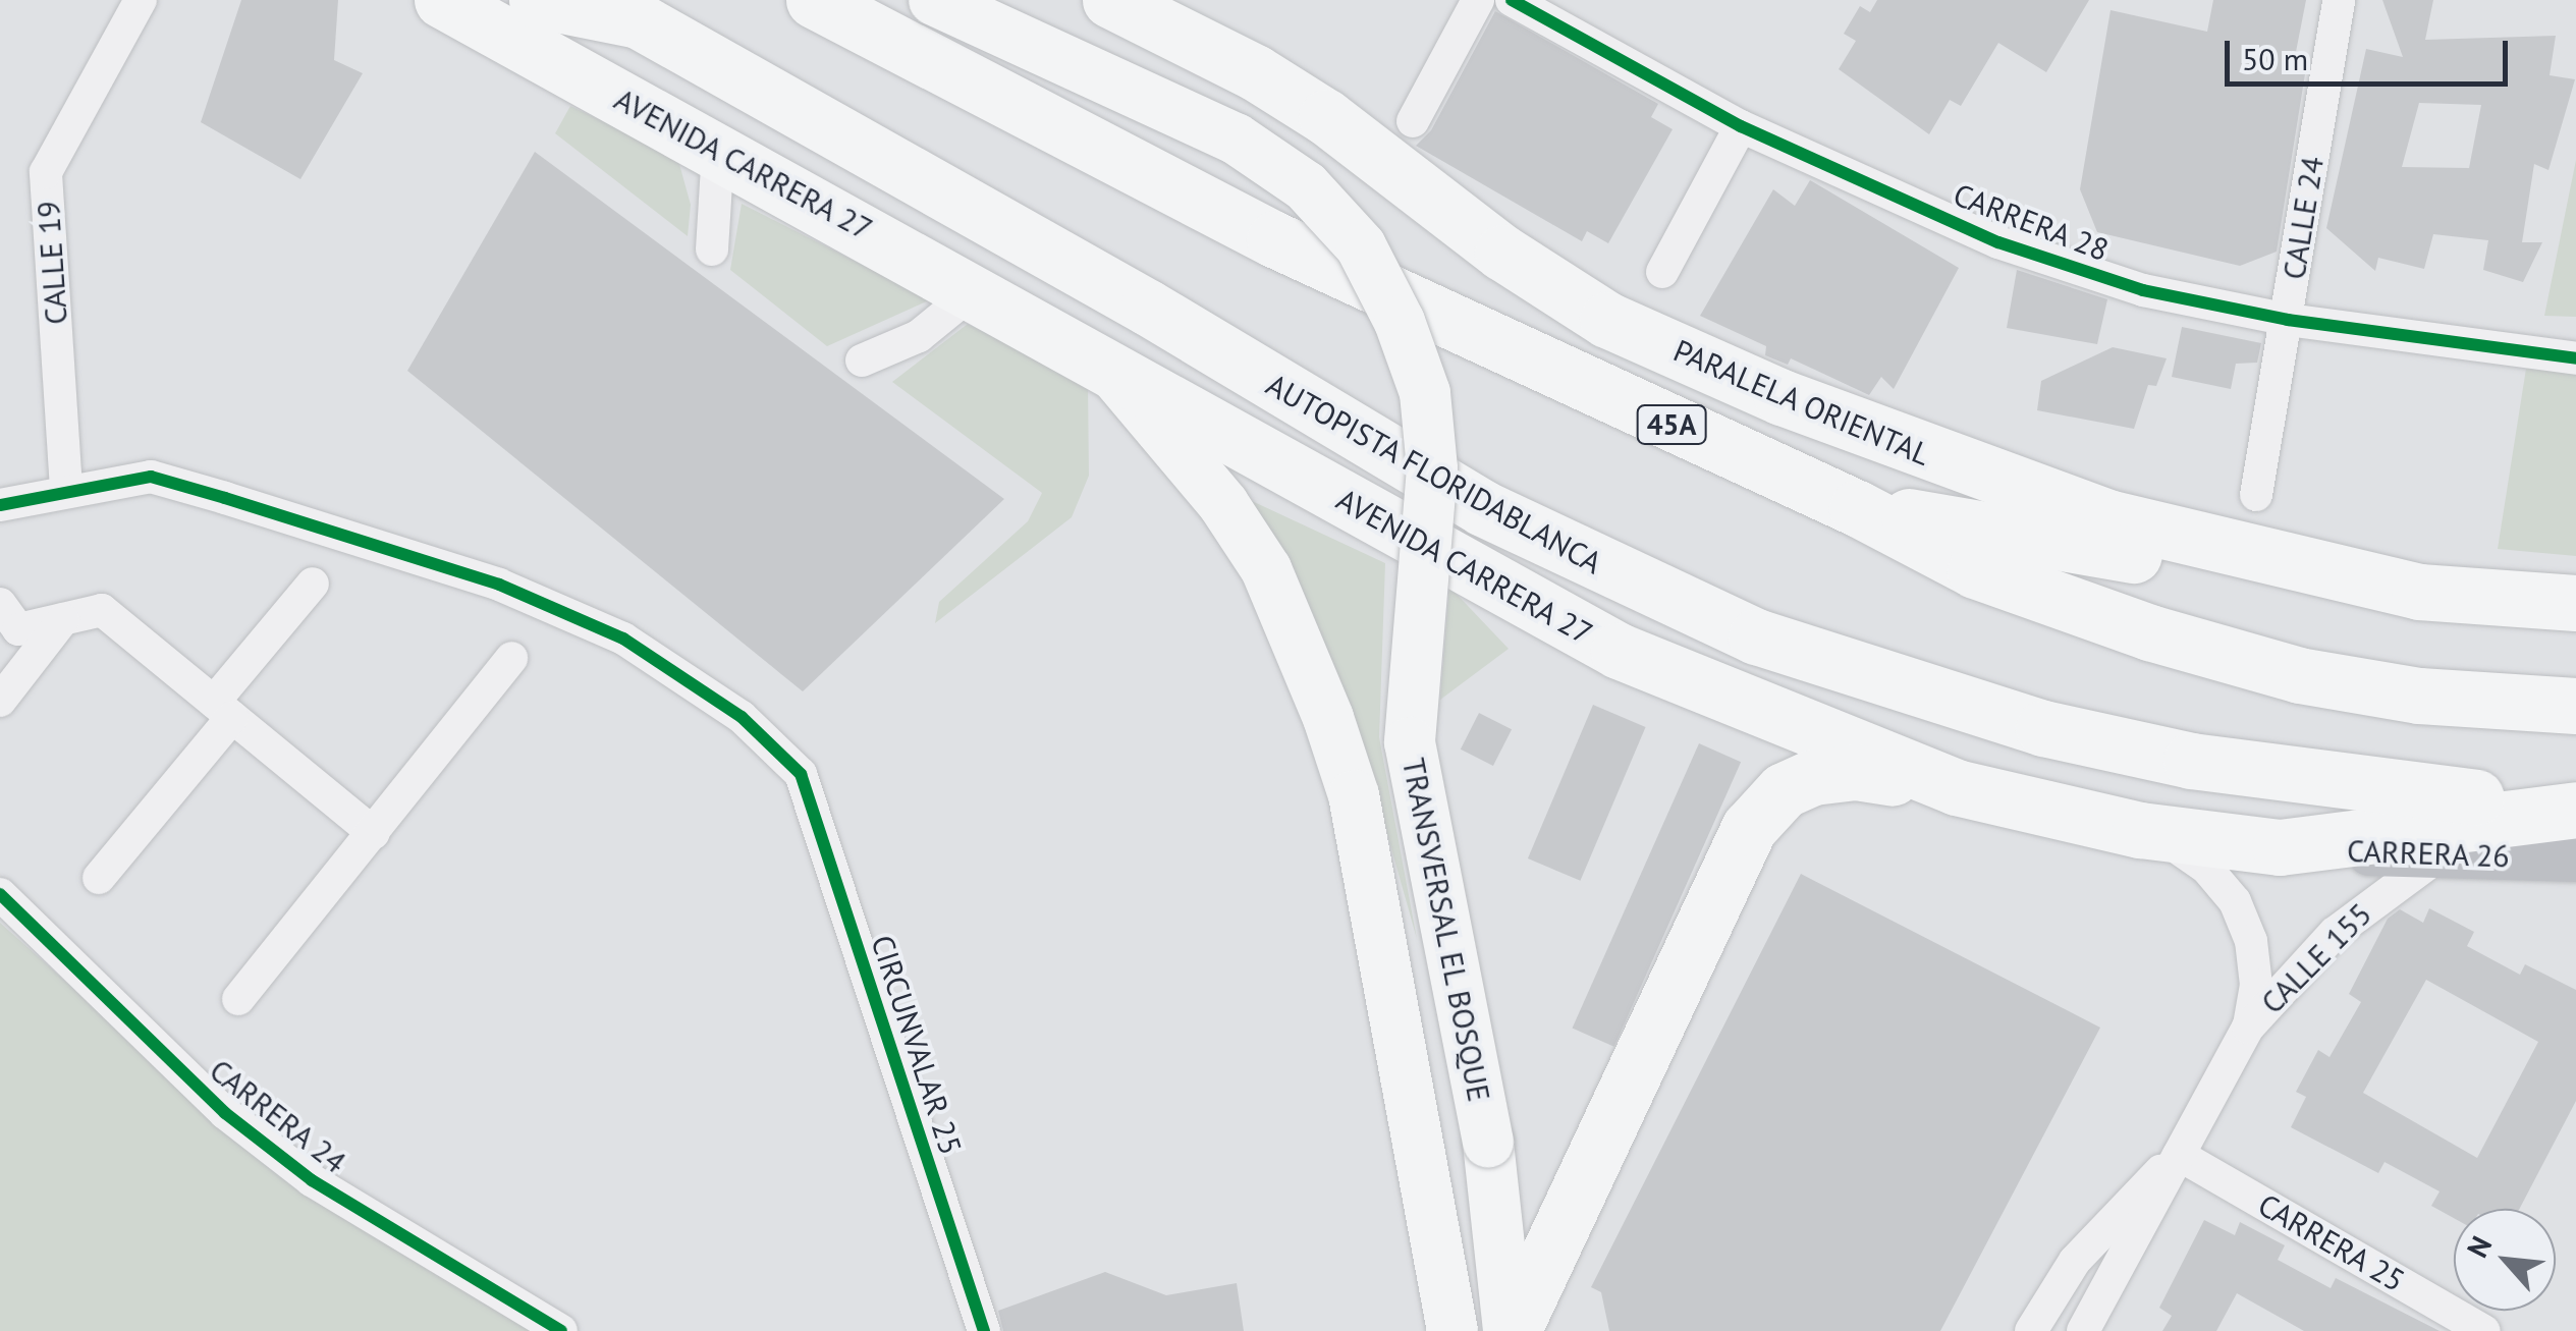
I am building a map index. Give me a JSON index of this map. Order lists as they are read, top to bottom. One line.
{"streets":{"highway":["AVENIDA CARRERA 27","PARALELA ORIENTAL","45A","AUTOPISTA FLORIDABLANCA"],"main road":["TRANSVERSAL EL BOSQUE"],"street":["CALLE 24","CARRERA 28","CALLE 19","CARRERA 26","CALLE 155","CIRCUNVALAR 25","CARRERA 24","CARRERA 25"]},"crossings":[["AVENIDA CARRERA 27","CARRERA 26"],["AVENIDA CARRERA 27","CALLE 155"],["CALLE 24","CARRERA 28"],["CALLE 19","CIRCUNVALAR 25"],["CARRERA 26","CALLE 155"],["CALLE 155","CARRERA 25"]],"scale_bar":"50 m","north":"top left"}
